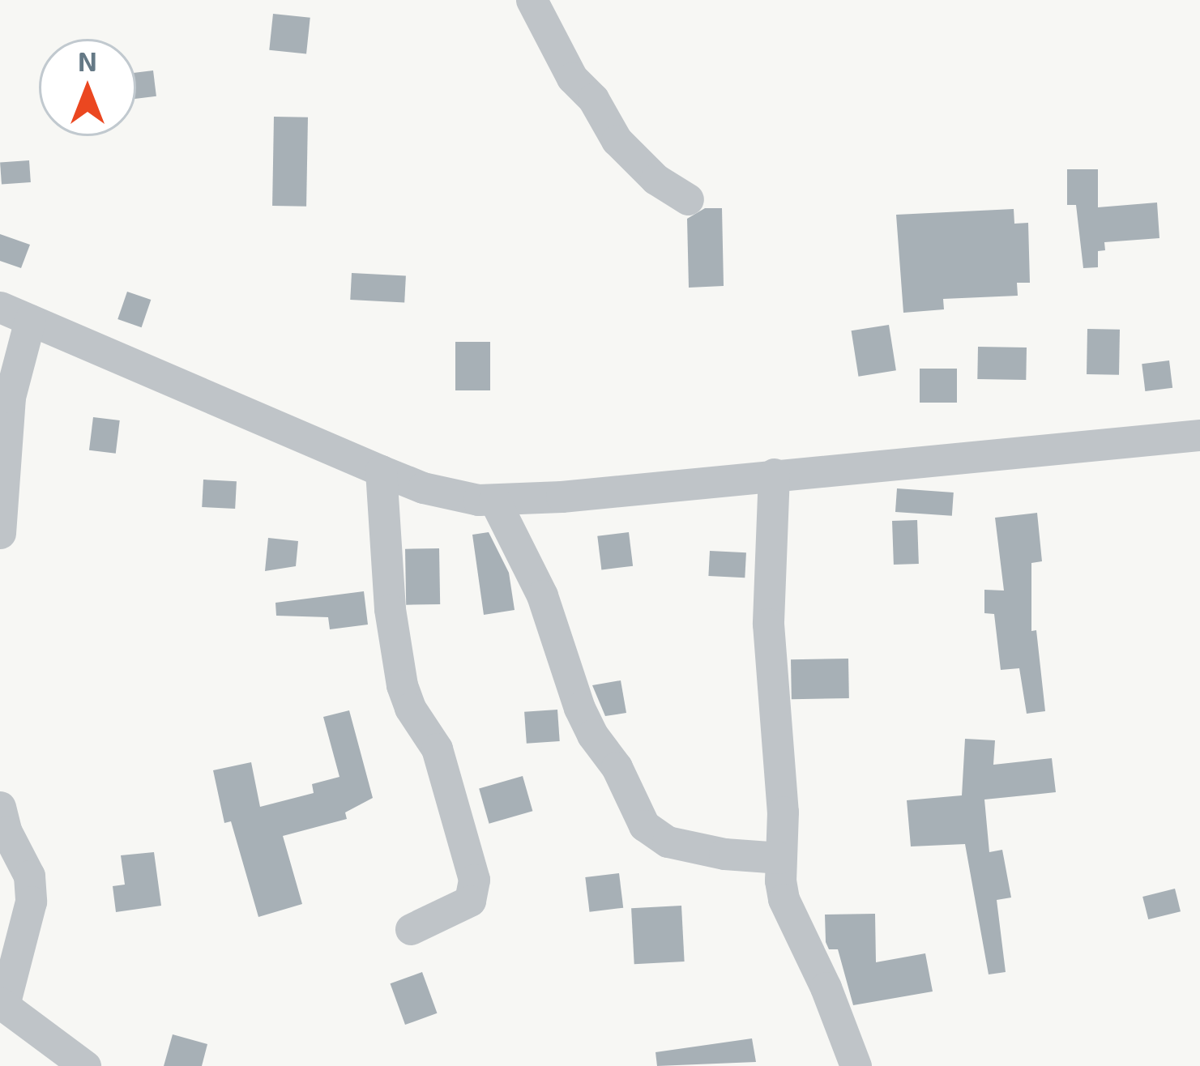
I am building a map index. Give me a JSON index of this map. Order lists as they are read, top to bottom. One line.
{"north":"top"}
